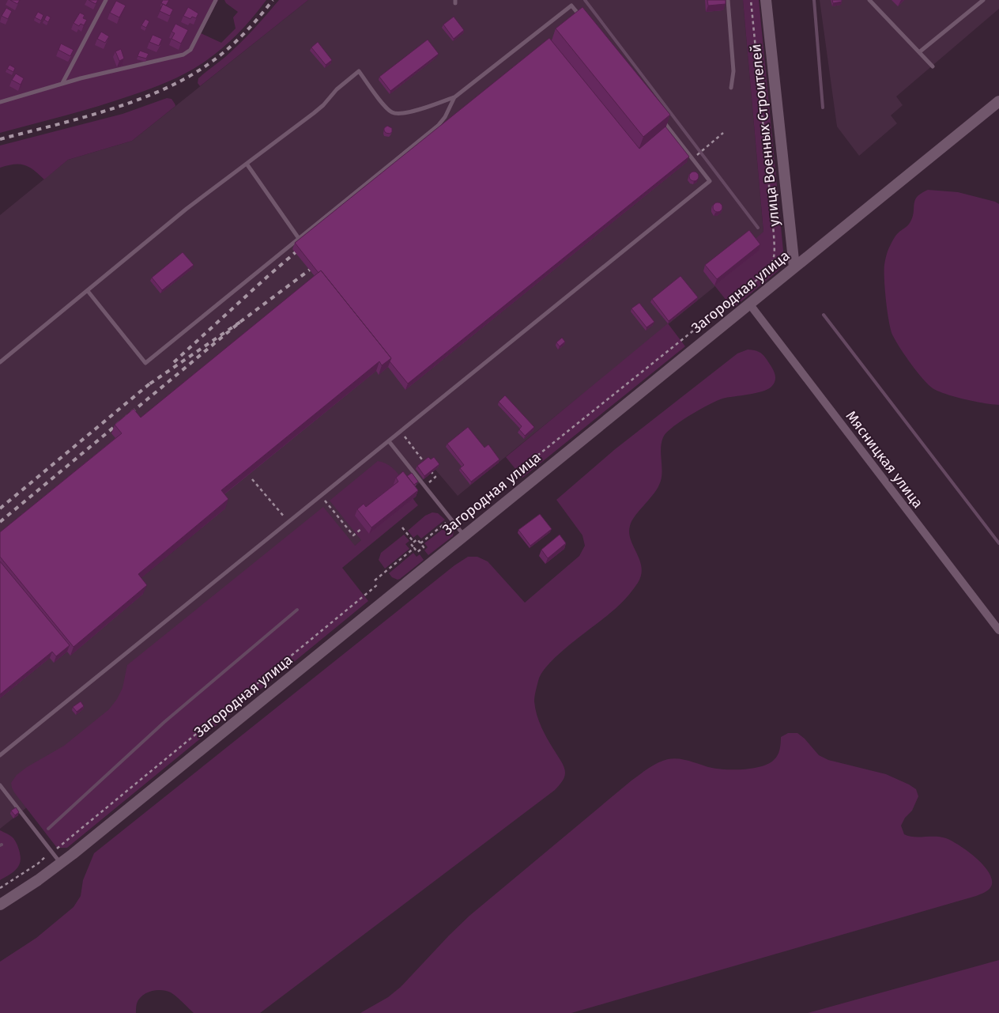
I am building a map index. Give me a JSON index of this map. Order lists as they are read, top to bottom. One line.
{"streets":{"street":["улица Военных Строителей","Загородная улица","Мясницкая улица"]},"crossings":[["улица Военных Строителей","Загородная улица"],["Загородная улица","Мясницкая улица"]]}
